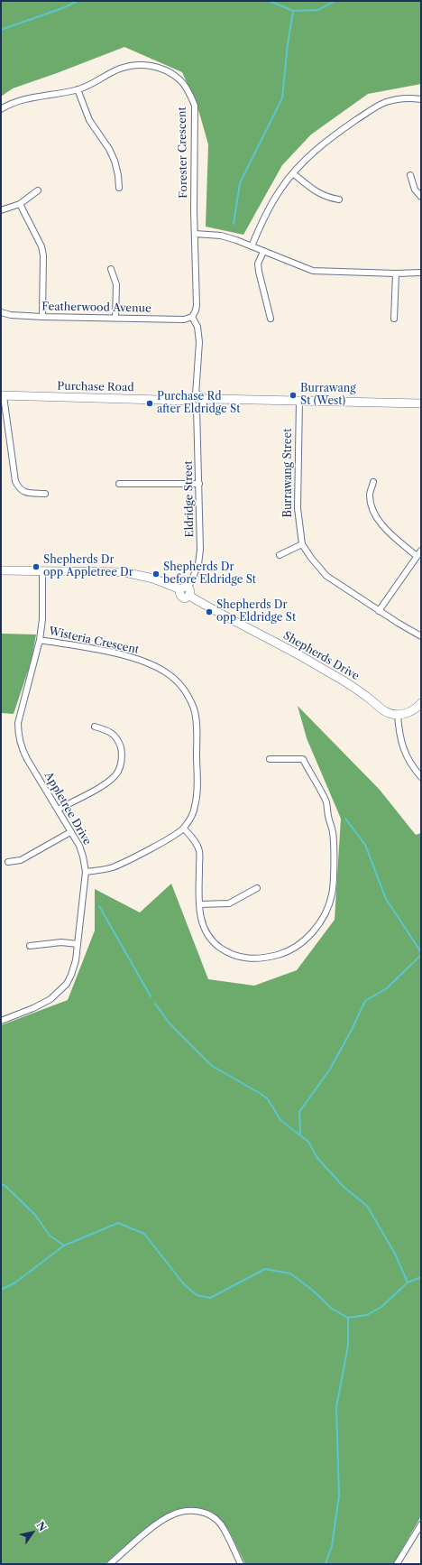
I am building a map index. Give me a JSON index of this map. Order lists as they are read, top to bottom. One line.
{"streets":{"main road":["Purchase Road","Shepherds Drive"],"street":["Forester Crescent","Featherwood Avenue","Burrawang Street","Eldridge Street","Wisteria Crescent","Appletree Drive"]},"crossings":[["Forester Crescent","Featherwood Avenue"],["Purchase Road","Eldridge Street"],["Eldridge Street","Shepherds Drive"],["Wisteria Crescent","Appletree Drive"],["Shepherds Drive","Appletree Drive"]],"places":["Burrawang St (West)","Purchase Rd after Eldridge St","Shepherds Dr opp Appletree Dr","Shepherds Dr before Eldridge St","Shepherds Dr opp Eldridge St"],"north":"top right"}
